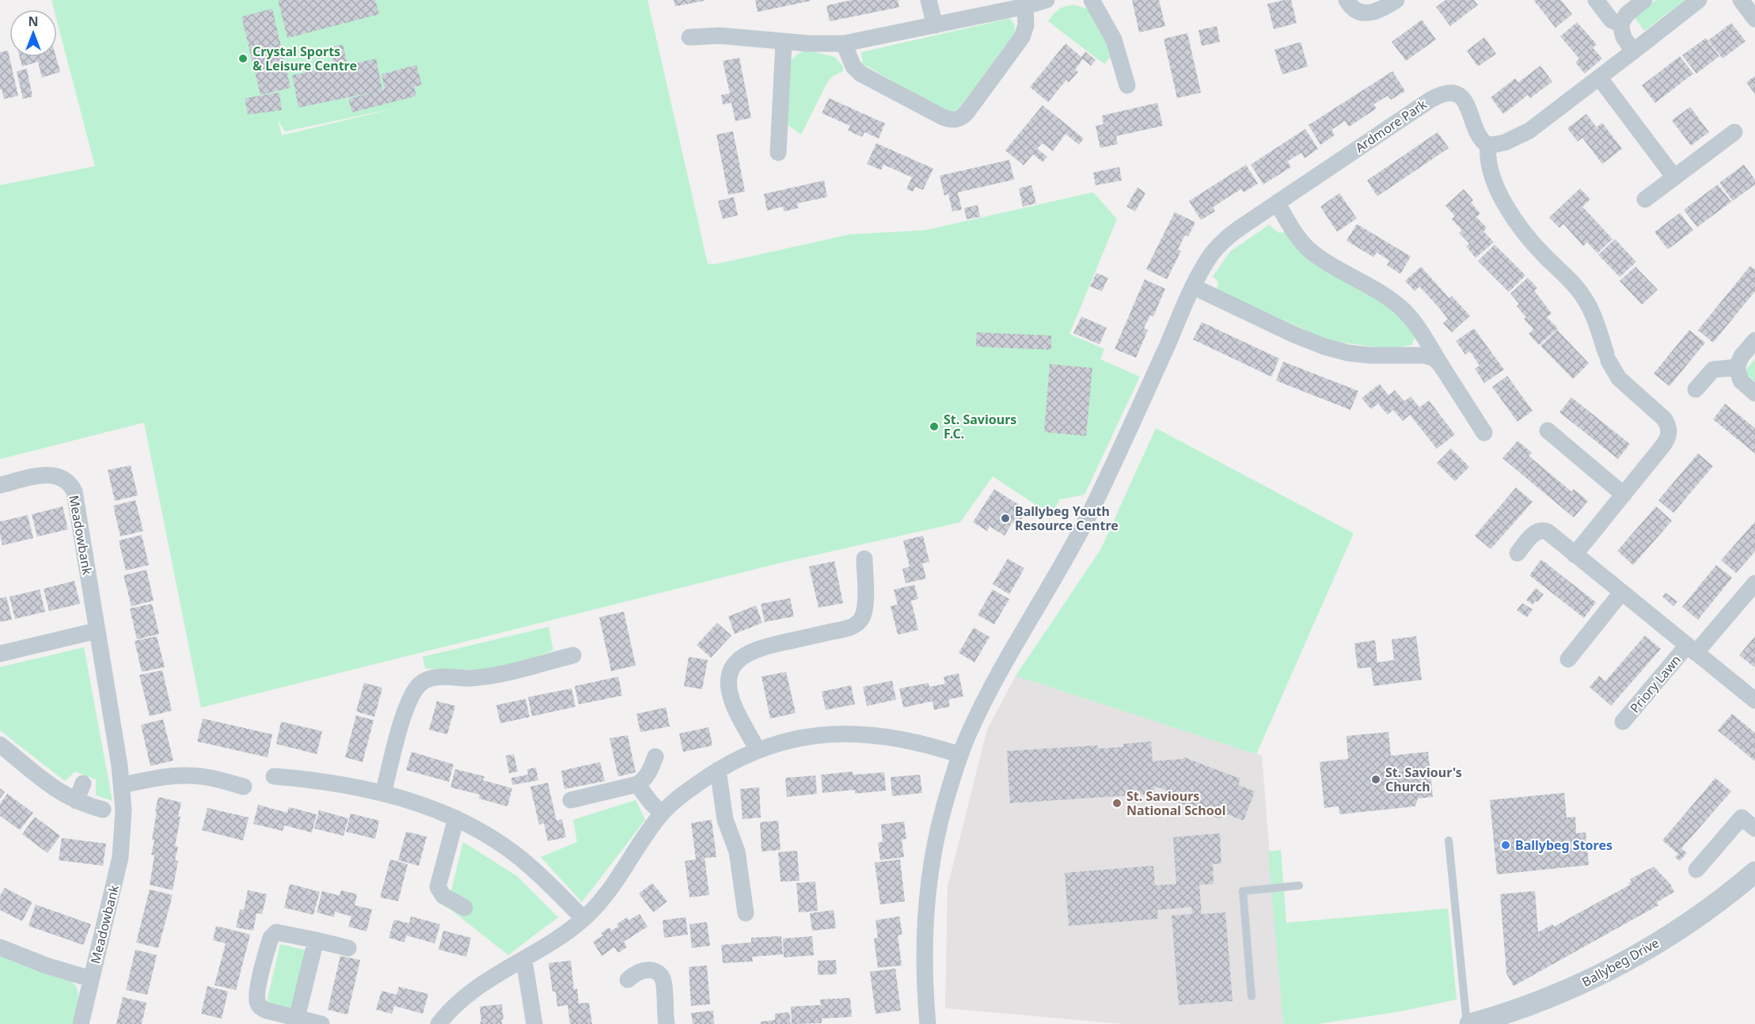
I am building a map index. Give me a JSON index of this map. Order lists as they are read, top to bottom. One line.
{"streets":{"street":["Ardmore Park","Meadowbank","Priory Lawn","Ballybeg Drive"]},"places":["Crystal Sports & Leisure Centre","St. Saviours F.C.","Ballybeg Youth Resource Centre","St. Saviour's Church","St. Saviours National School","Ballybeg Stores"],"north":"top"}
